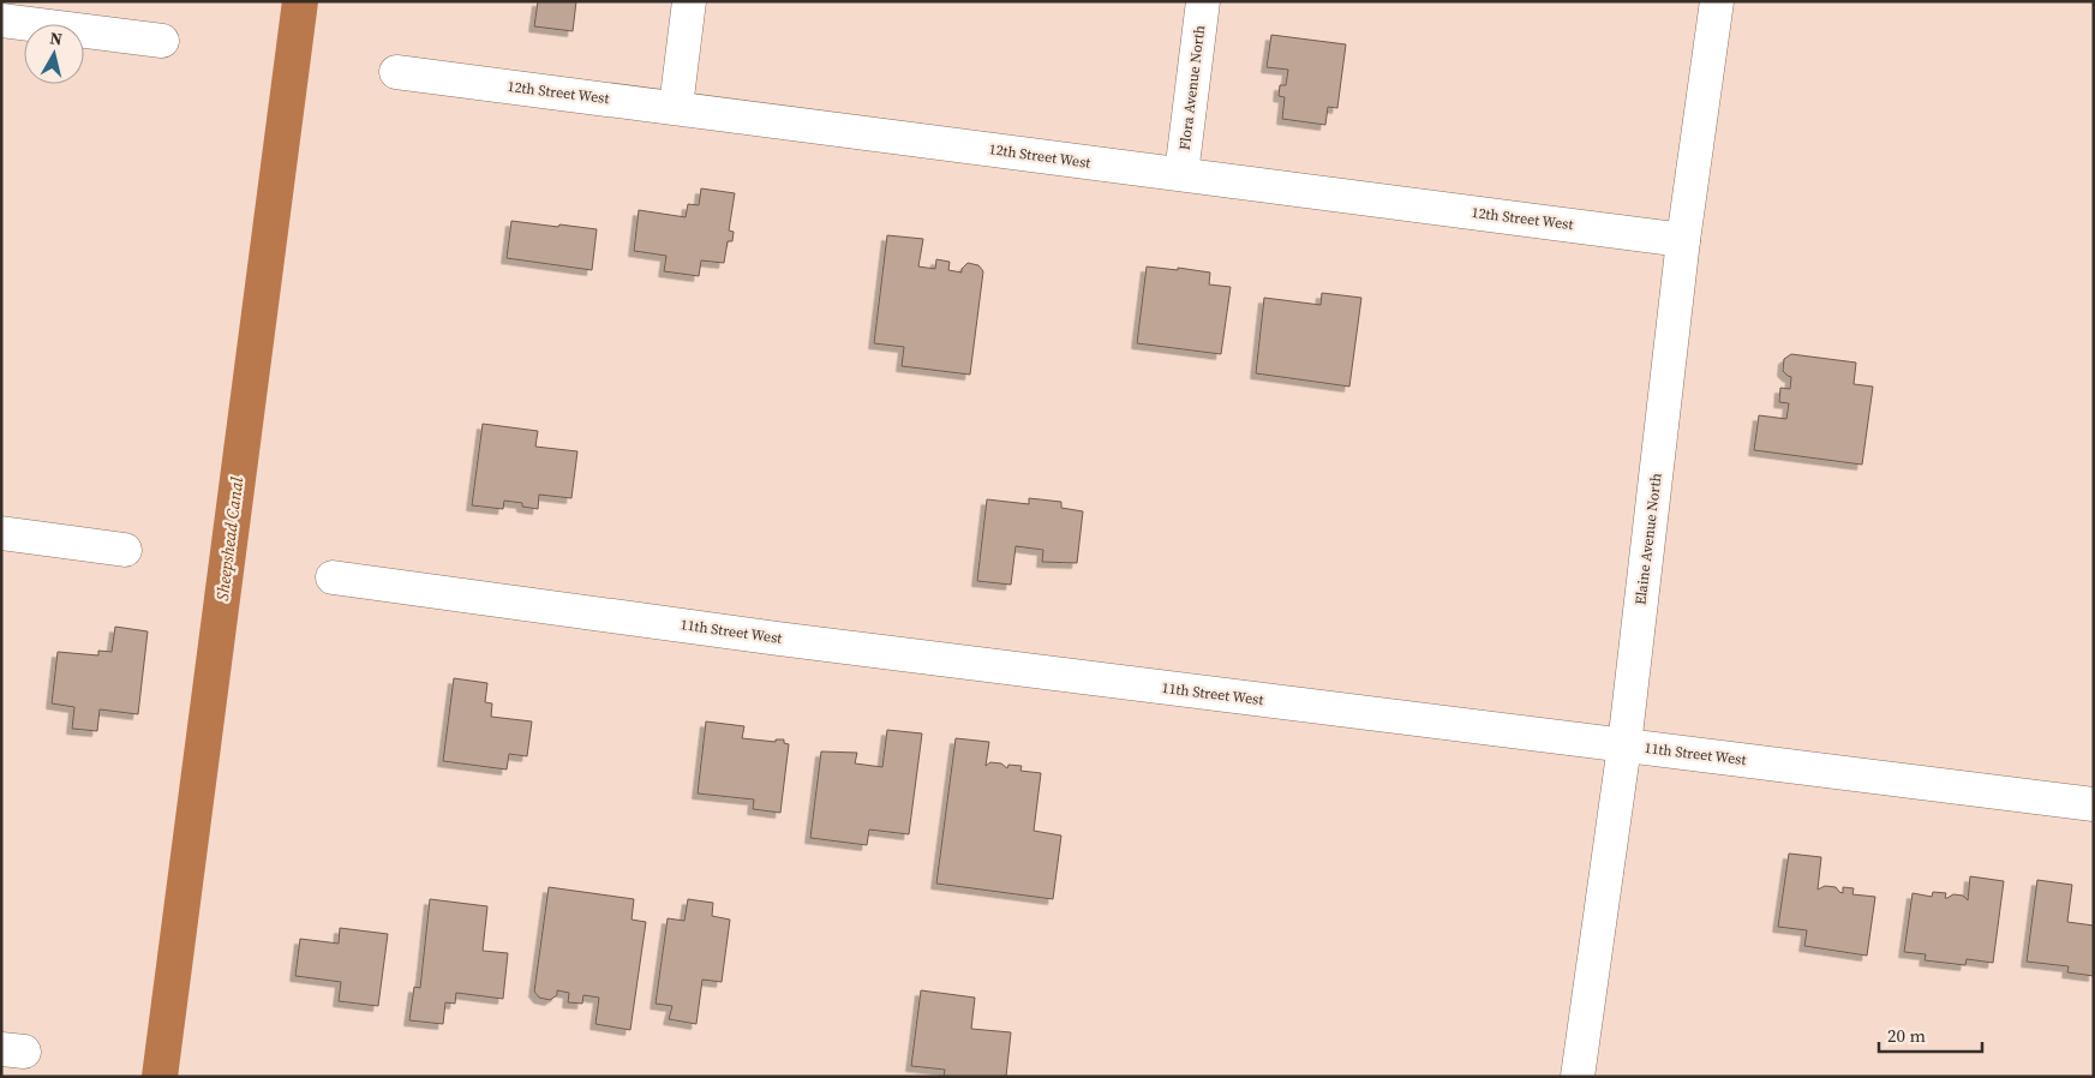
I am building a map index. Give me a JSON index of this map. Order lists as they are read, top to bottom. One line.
{"streets":{"street":["Flora Avenue North","12th Street West","Elaine Avenue North","11th Street West"]},"crossings":[["Flora Avenue North","12th Street West"],["12th Street West","Elaine Avenue North"],["Elaine Avenue North","11th Street West"]],"water":["Sheepshead Canal"],"scale_bar":"20 m","north":"top"}
